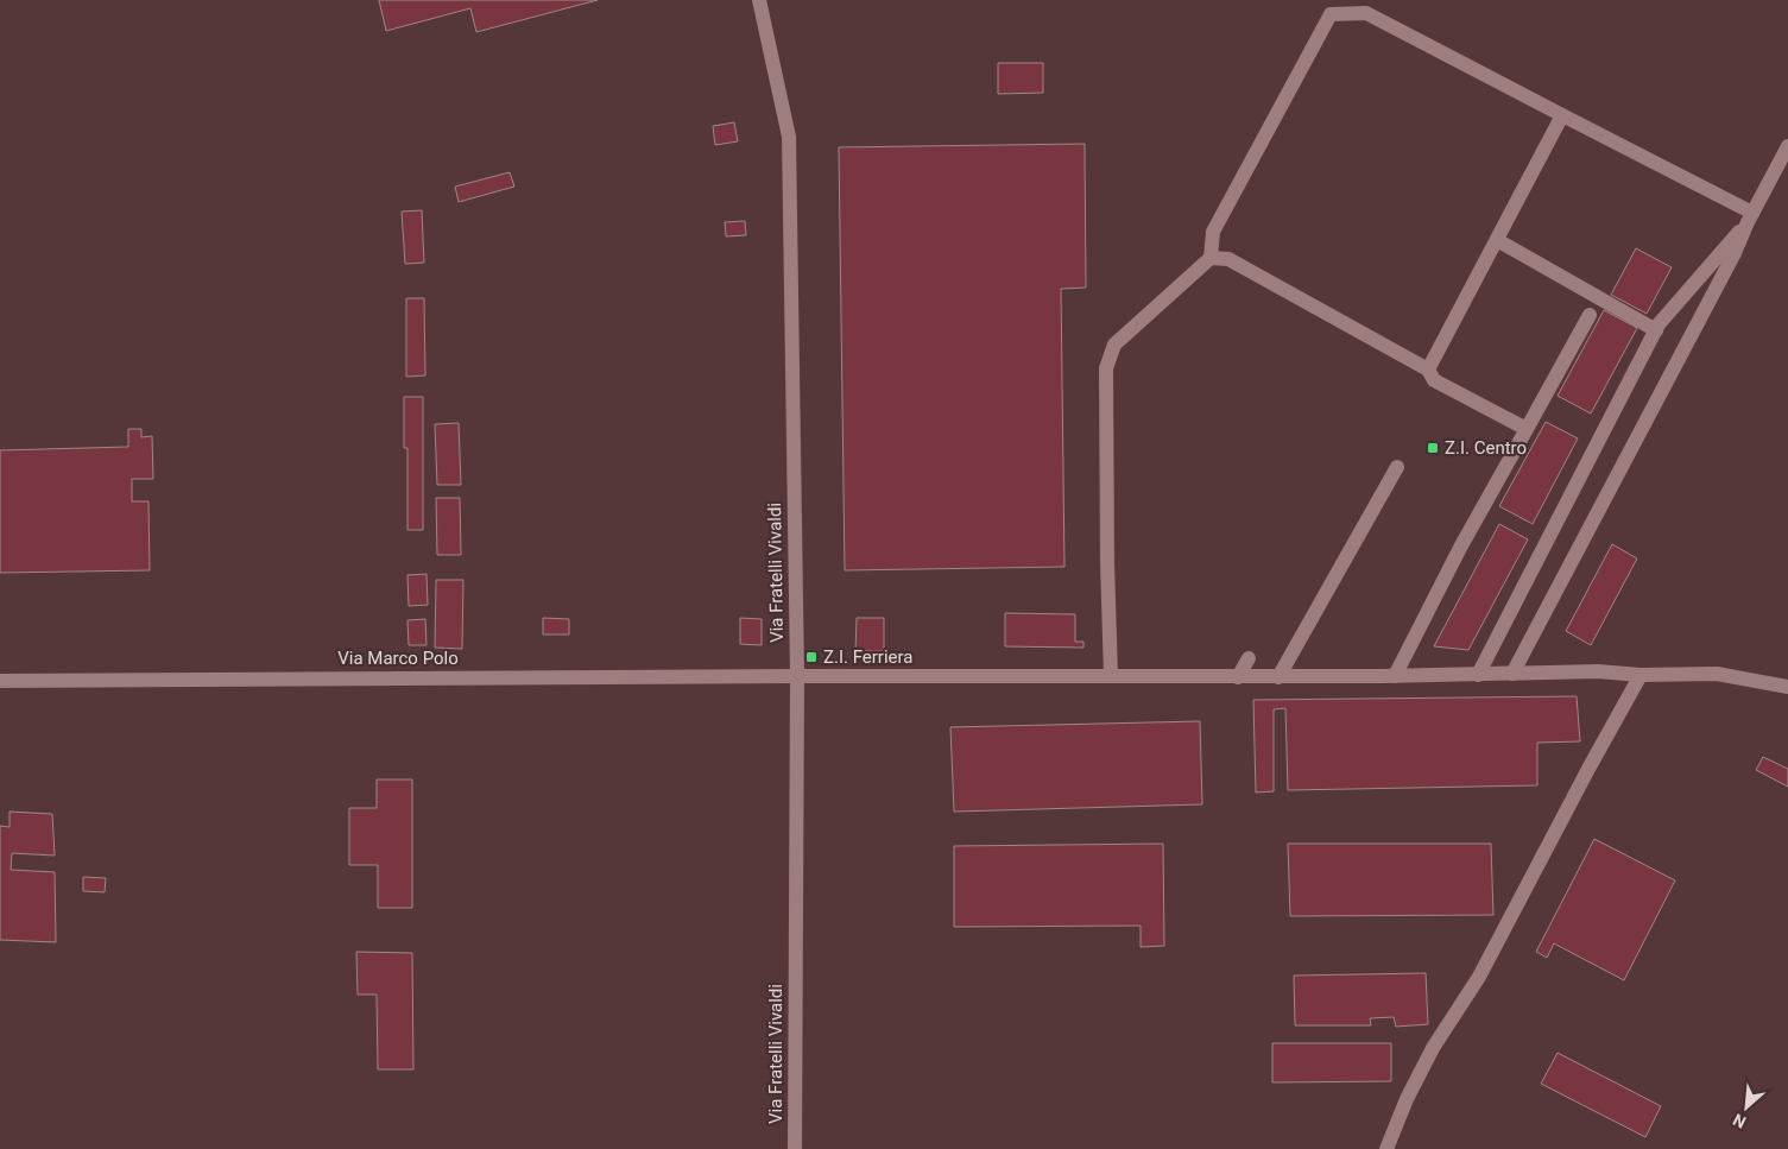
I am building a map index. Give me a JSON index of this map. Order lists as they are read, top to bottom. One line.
{"streets":{"street":["Via Fratelli Vivaldi","Via Marco Polo"]},"crossings":[["Via Fratelli Vivaldi","Via Marco Polo"]],"places":{"transit":["Z.I. Centro","Z.I. Ferriera"]},"north":"bottom left"}
